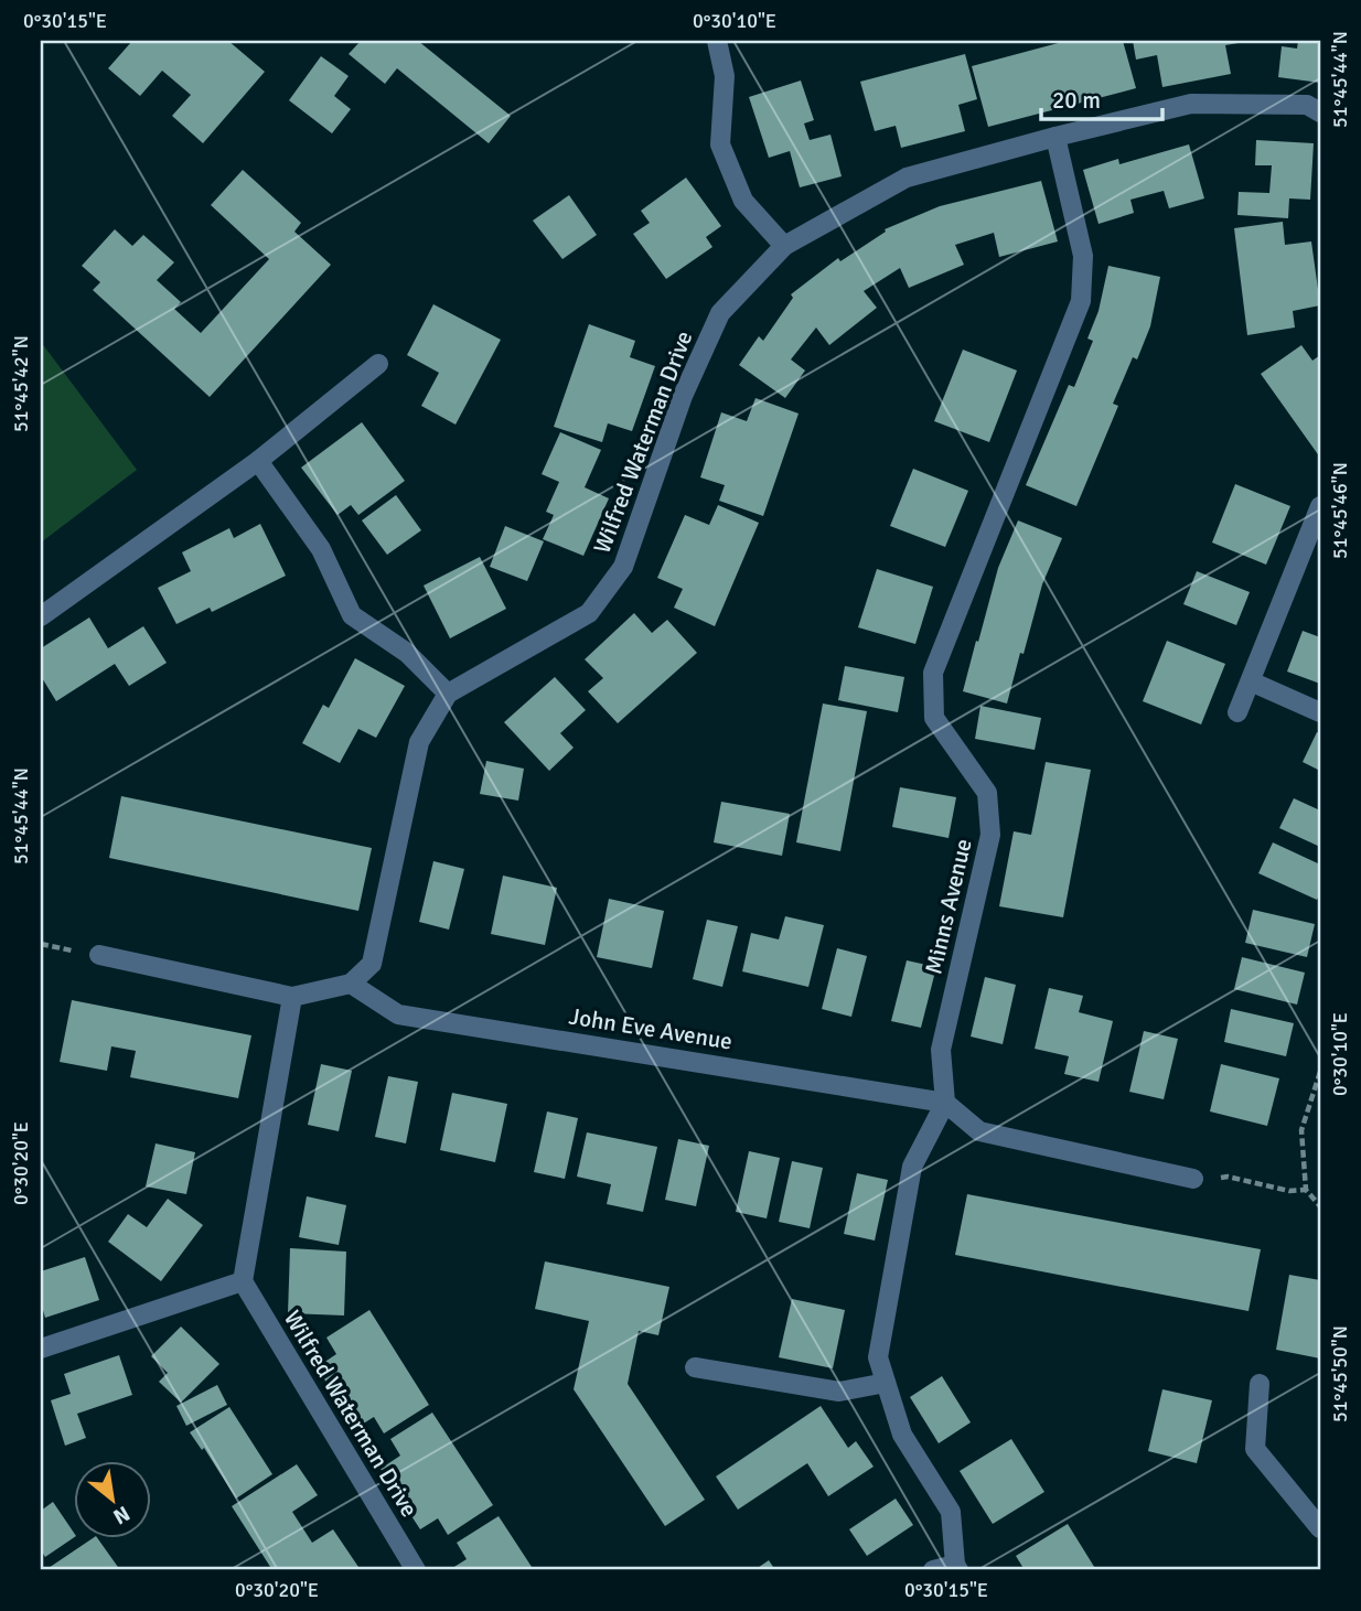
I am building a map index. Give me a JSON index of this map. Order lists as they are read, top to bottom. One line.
{"streets":{"street":["Wilfred Waterman Drive","Minns Avenue","John Eve Avenue"]},"crossings":[["Wilfred Waterman Drive","Minns Avenue"],["Wilfred Waterman Drive","John Eve Avenue"],["Minns Avenue","John Eve Avenue"]],"scale_bar":"20 m","north":"bottom right","coordinates":["0°30'15\"E","0°30'10\"E","51°45'44\"N","51°45'42\"N","51°45'46\"N","0°30'20\"E","51°45'50\"N"]}
